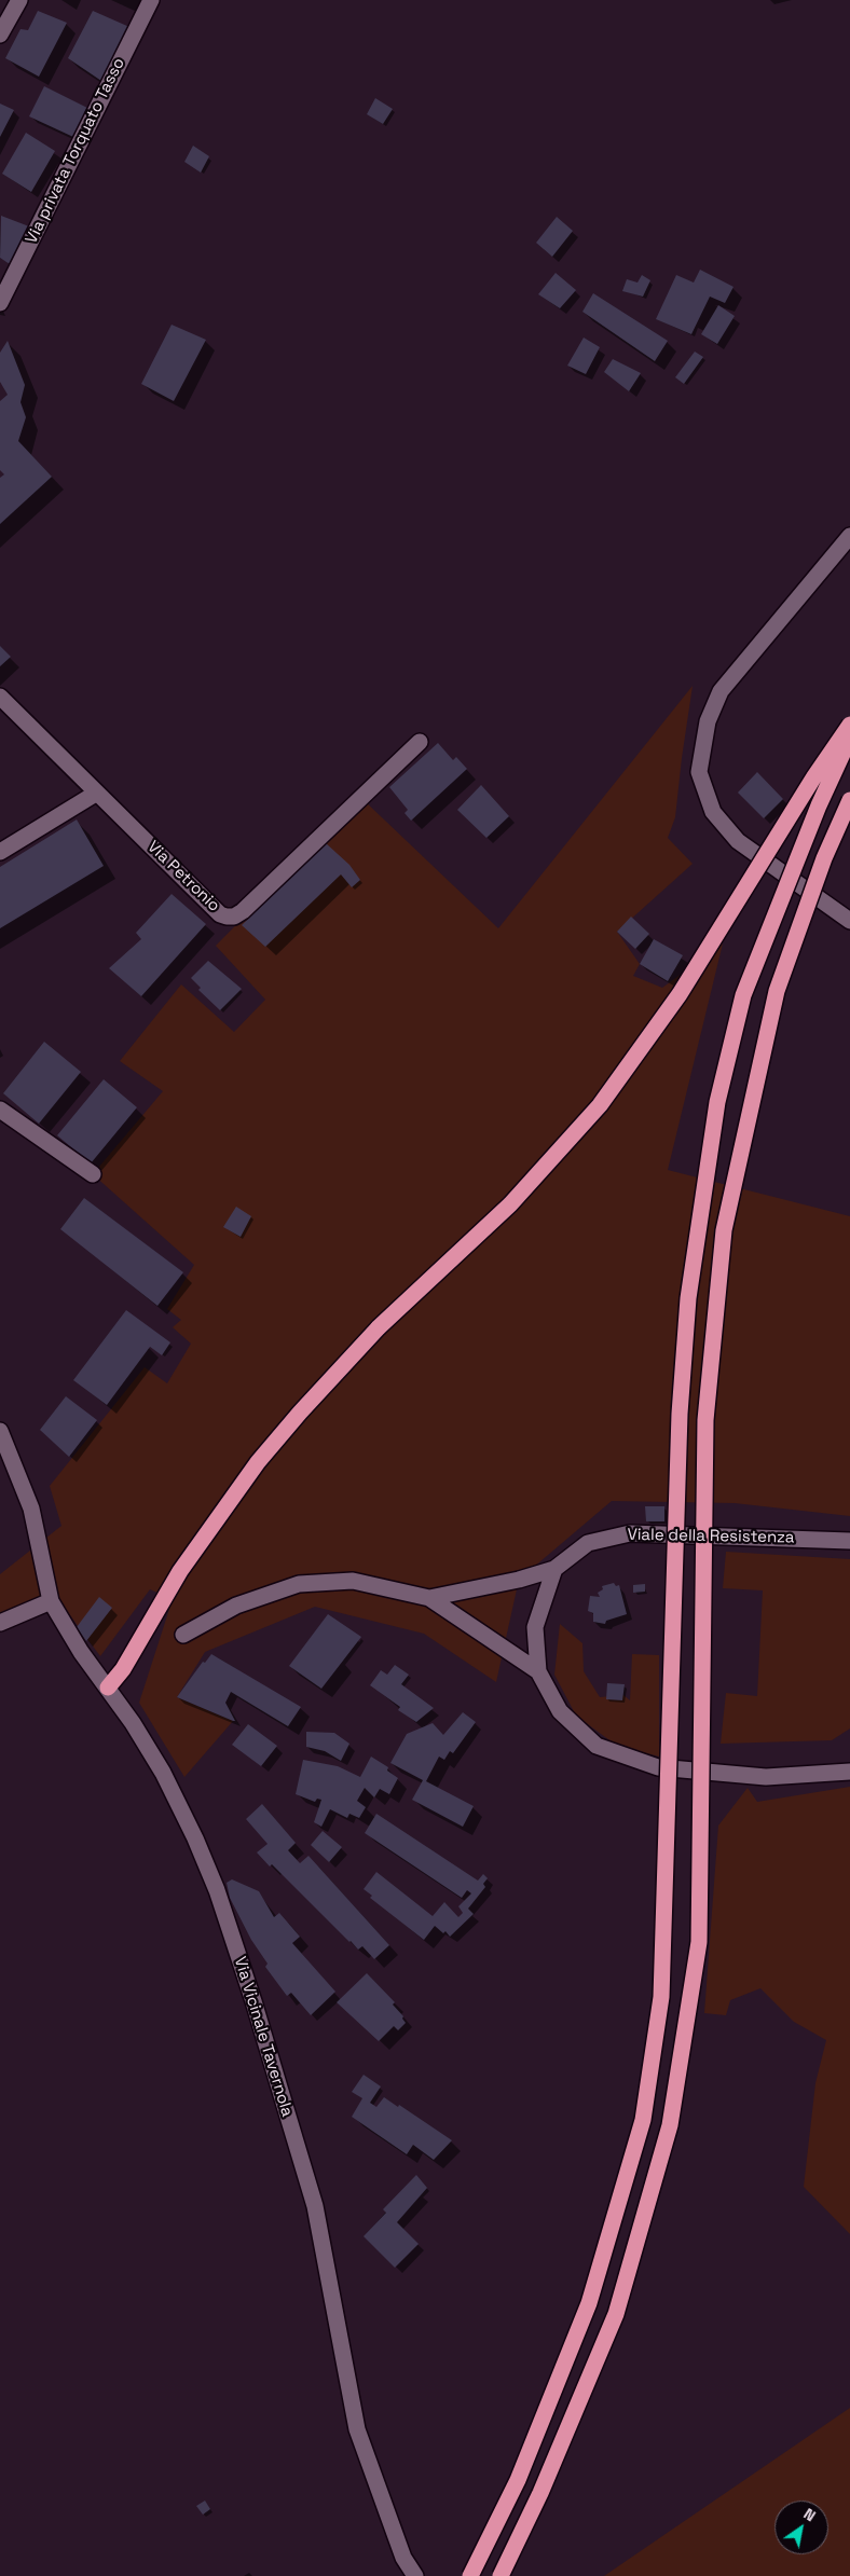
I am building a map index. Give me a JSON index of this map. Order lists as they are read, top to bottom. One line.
{"streets":{"street":["Via privata Torquato Tasso","Via Petronio","Viale della Resistenza","Via Vicinale Tavernola"]},"north":"top right"}
